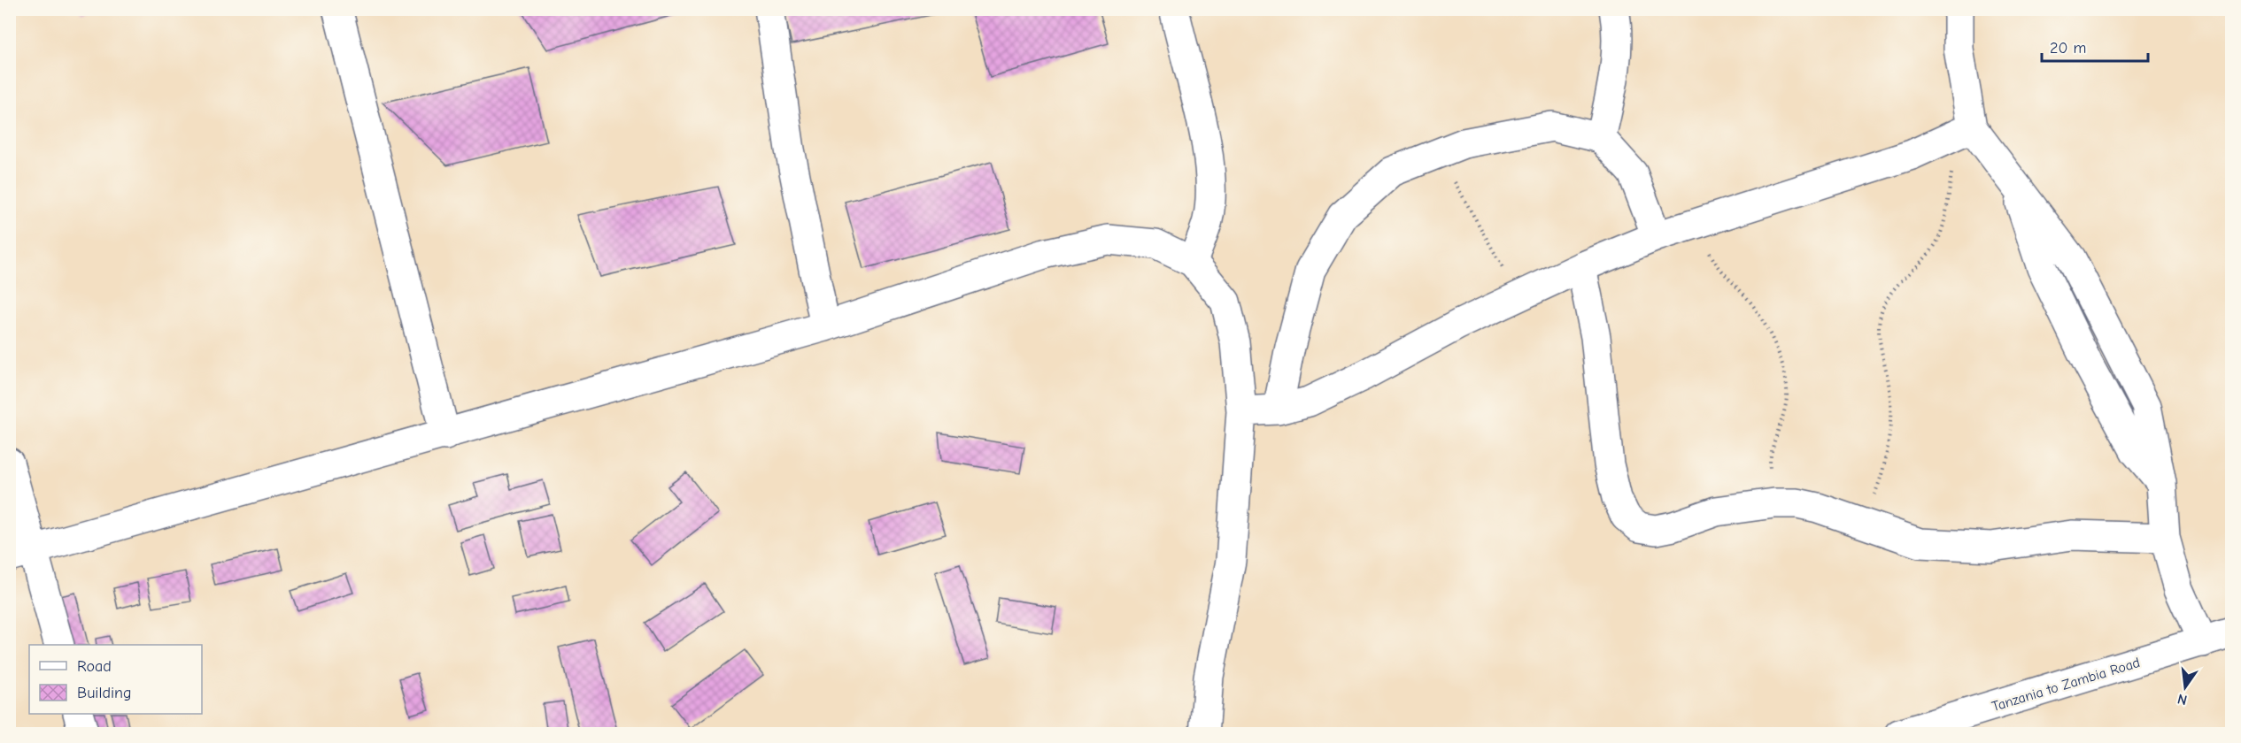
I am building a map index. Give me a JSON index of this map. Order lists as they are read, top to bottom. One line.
{"streets":{"main road":["Tanzania to Zambia Road"]},"legend":["Road","Building"],"scale_bar":"20 m","north":"bottom"}
